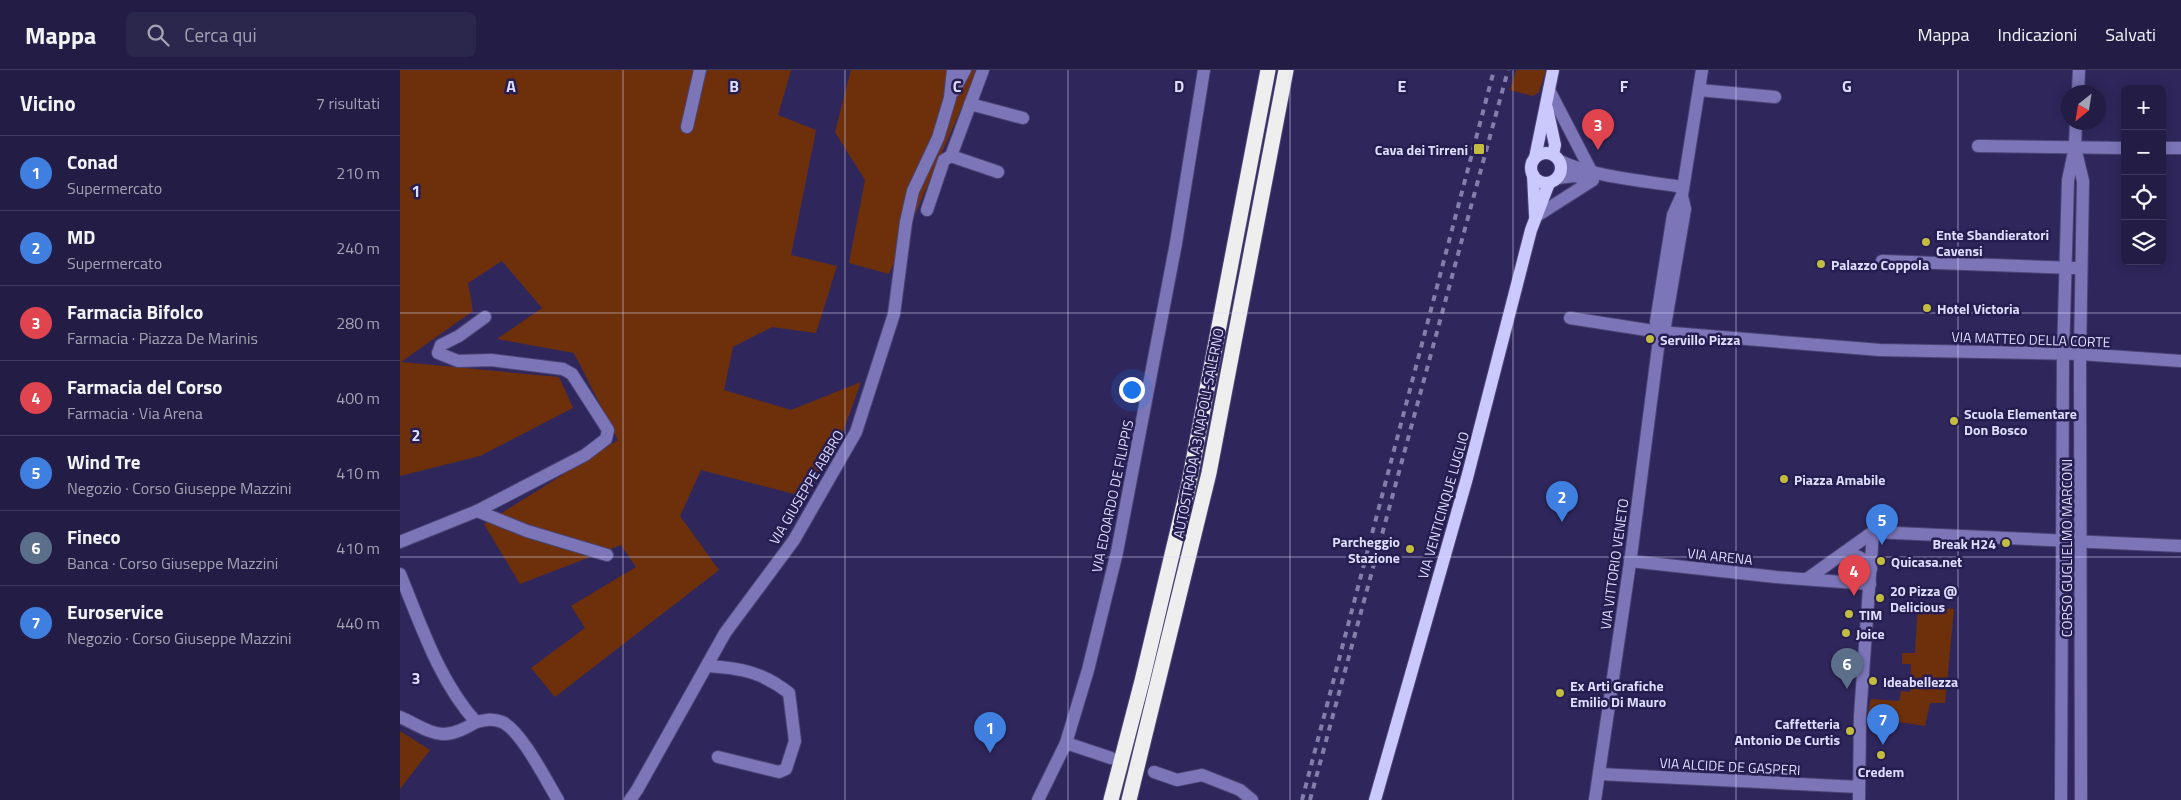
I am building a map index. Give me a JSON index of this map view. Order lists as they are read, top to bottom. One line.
{"streets":{"highway":["AUTOSTRADA A3 NAPOLI-SALERNO"],"main road":["VIA VENTICINQUE LUGLIO"],"street":["VIA MATTEO DELLA CORTE","VIA GIUSEPPE ABBRO","VIA EDOARDO DE FILIPPIS","CORSO GUGLIELMO MARCONI","VIA ARENA","VIA VITTORIO VENETO","VIA ALCIDE DE GASPERI"]},"crossings":[["VIA MATTEO DELLA CORTE","CORSO GUGLIELMO MARCONI"],["VIA MATTEO DELLA CORTE","VIA VITTORIO VENETO"],["VIA ARENA","VIA VITTORIO VENETO"],["VIA VITTORIO VENETO","VIA ALCIDE DE GASPERI"]],"places":{"transit":["Cava dei Tirreni"],"other":["Ente Sbandieratori Cavensi","Palazzo Coppola","Hotel Victoria","Servillo Pizza","Scuola Elementare Don Bosco","Piazza Amabile","Break H24","Parcheggio Stazione","Quicasa.net","20 Pizza @ Delicious","TIM","Joice","Ideabellezza","Ex Arti Grafiche Emilio Di Mauro","Caffetteria Antonio De Curtis","Credem"]},"north":"bottom left","page":{"header":"Mappa","search":"Cerca qui","nav":["Mappa","Indicazioni","Salvati"],"heading":["Vicino","7 risultati"],"map_buttons":["+","−"],"pins":["3","2","5","4","6","7","1"],"list":[{"mark":"1","name":"Conad","note":"Supermercato","value":"210 m"},{"mark":"2","name":"MD","note":"Supermercato","value":"240 m"},{"mark":"3","name":"Farmacia Bifolco","note":"Farmacia · Piazza De Marinis","value":"280 m"},{"mark":"4","name":"Farmacia del Corso","note":"Farmacia · Via Arena","value":"400 m"},{"mark":"5","name":"Wind Tre","note":"Negozio · Corso Giuseppe Mazzini","value":"410 m"},{"mark":"6","name":"Fineco","note":"Banca · Corso Giuseppe Mazzini","value":"410 m"},{"mark":"7","name":"Euroservice","note":"Negozio · Corso Giuseppe Mazzini","value":"440 m"}]},"grid":{"columns":["A","B","C","D","E","F","G"],"rows":["1","2","3"]}}
